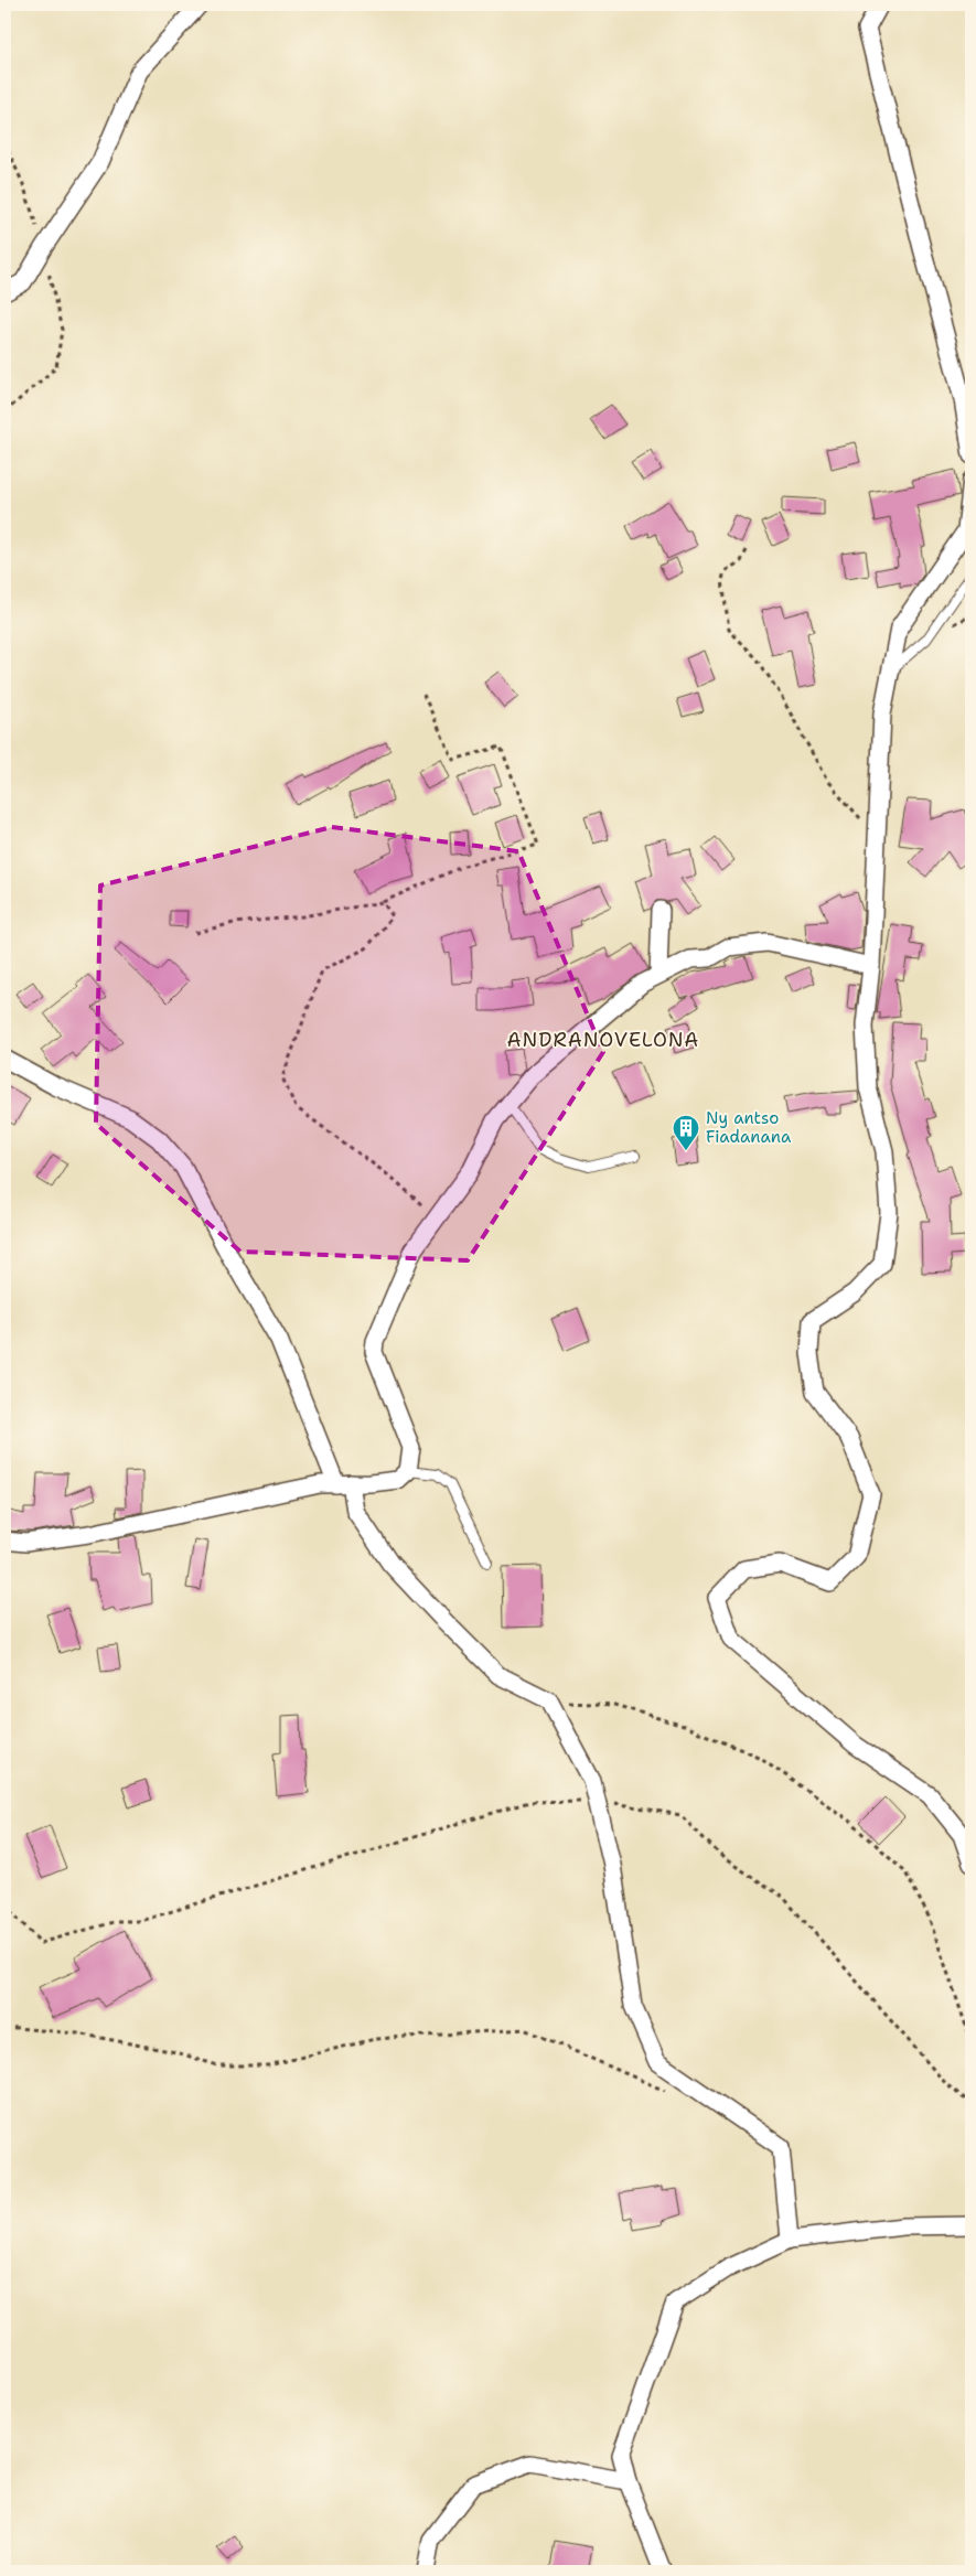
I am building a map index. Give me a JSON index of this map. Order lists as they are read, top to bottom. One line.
{"districts":["ANDRANOVELONA"],"places":{"building":["Ny antso Fiadanana"]}}
